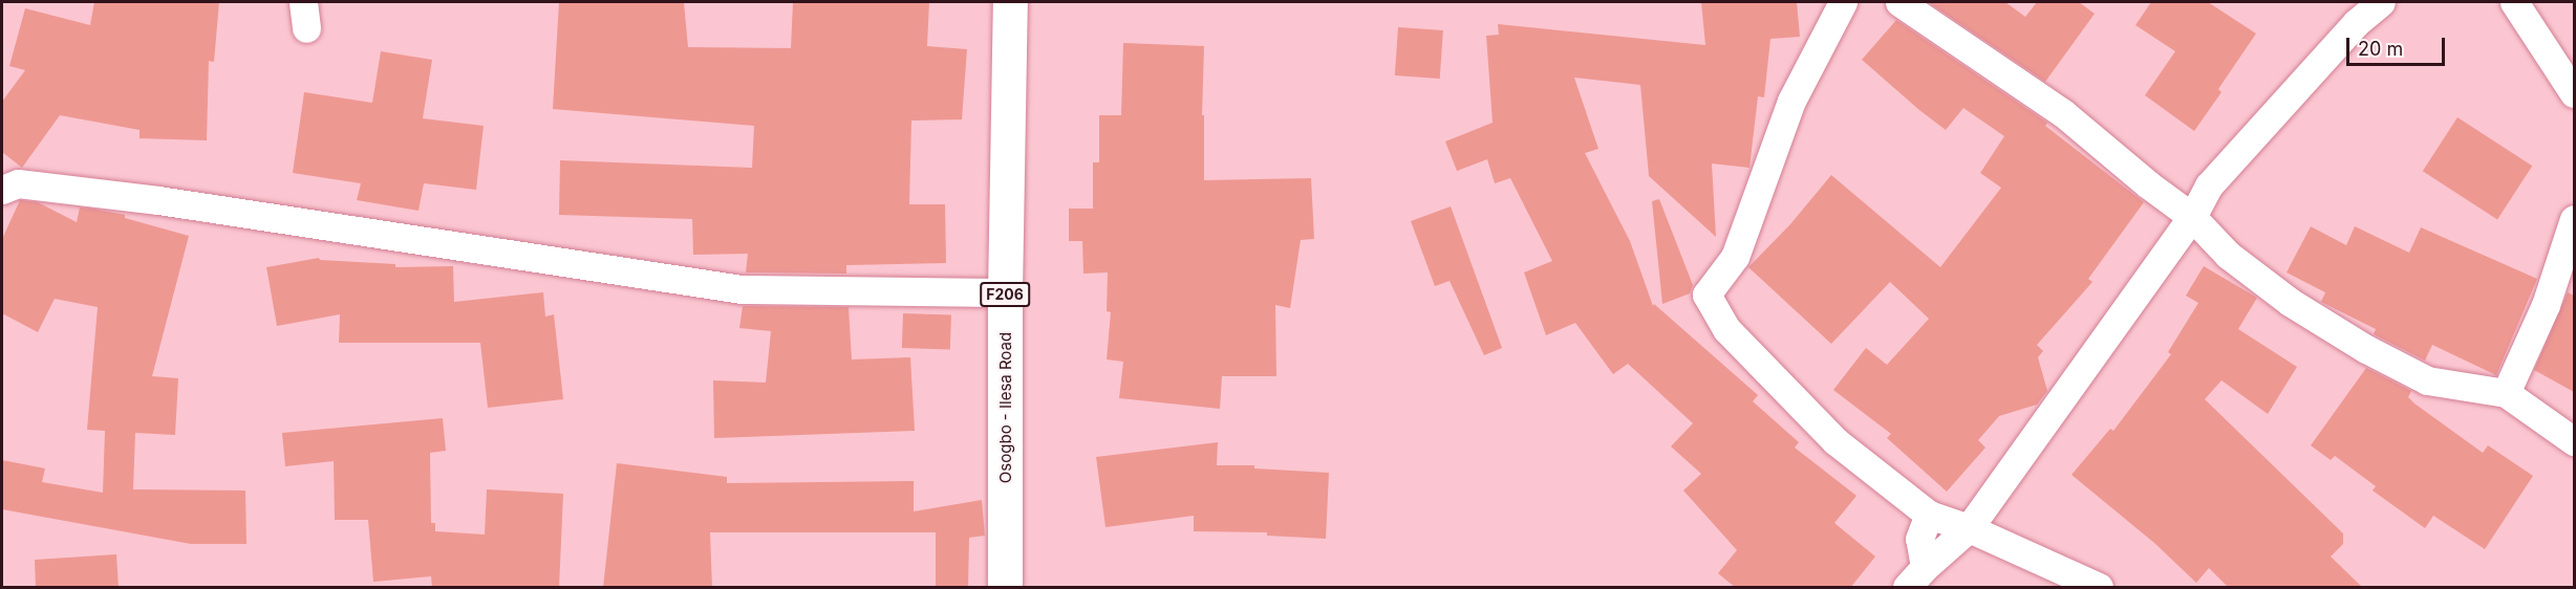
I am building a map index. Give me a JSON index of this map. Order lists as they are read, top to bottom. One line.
{"streets":{"main road":["F206","Osogbo - Ilesa Road"]},"scale_bar":"20 m"}
